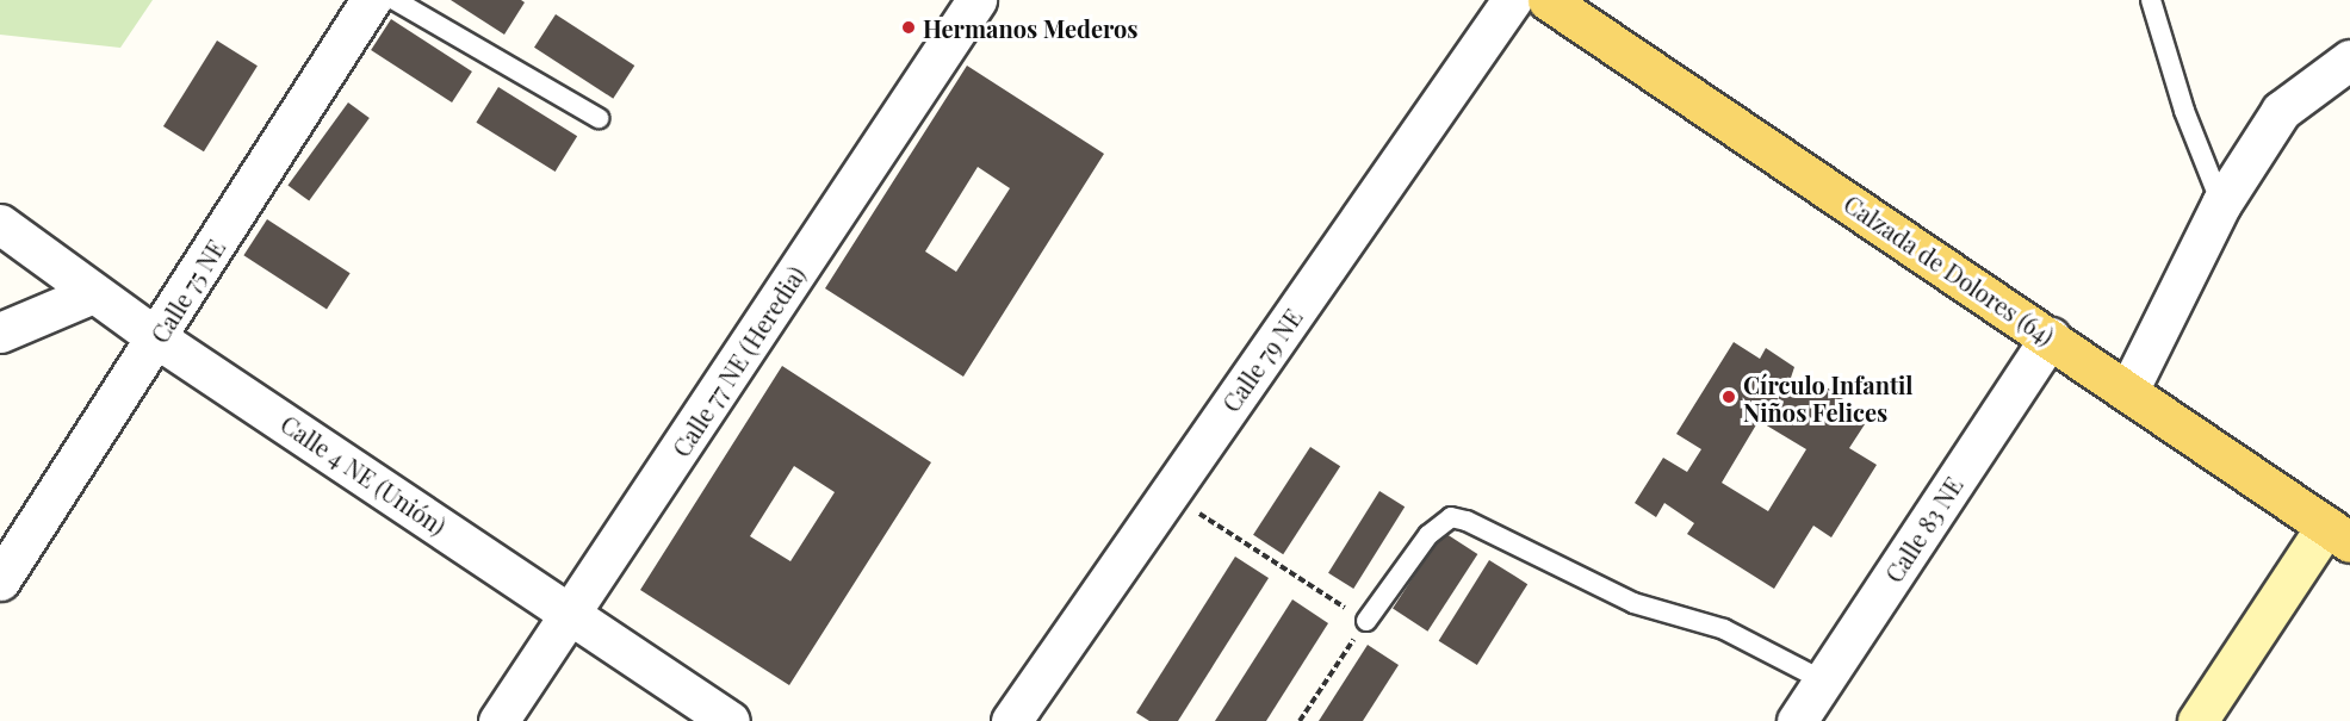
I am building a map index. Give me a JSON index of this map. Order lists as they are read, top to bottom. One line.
{"streets":{"main road":["Calzada de Dolores (64)"],"street":["Calle 75 NE","Calle 79 NE","Calle 77 NE (Heredia)","Calle 4 NE (Unión)","Calle 83 NE"]},"crossings":[["Calzada de Dolores (64)","Calle 83 NE"],["Calle 75 NE","Calle 4 NE (Unión)"],["Calle 77 NE (Heredia)","Calle 4 NE (Unión)"]],"places":["Hermanos Mederos","Círculo Infantil Niños Felices"]}
